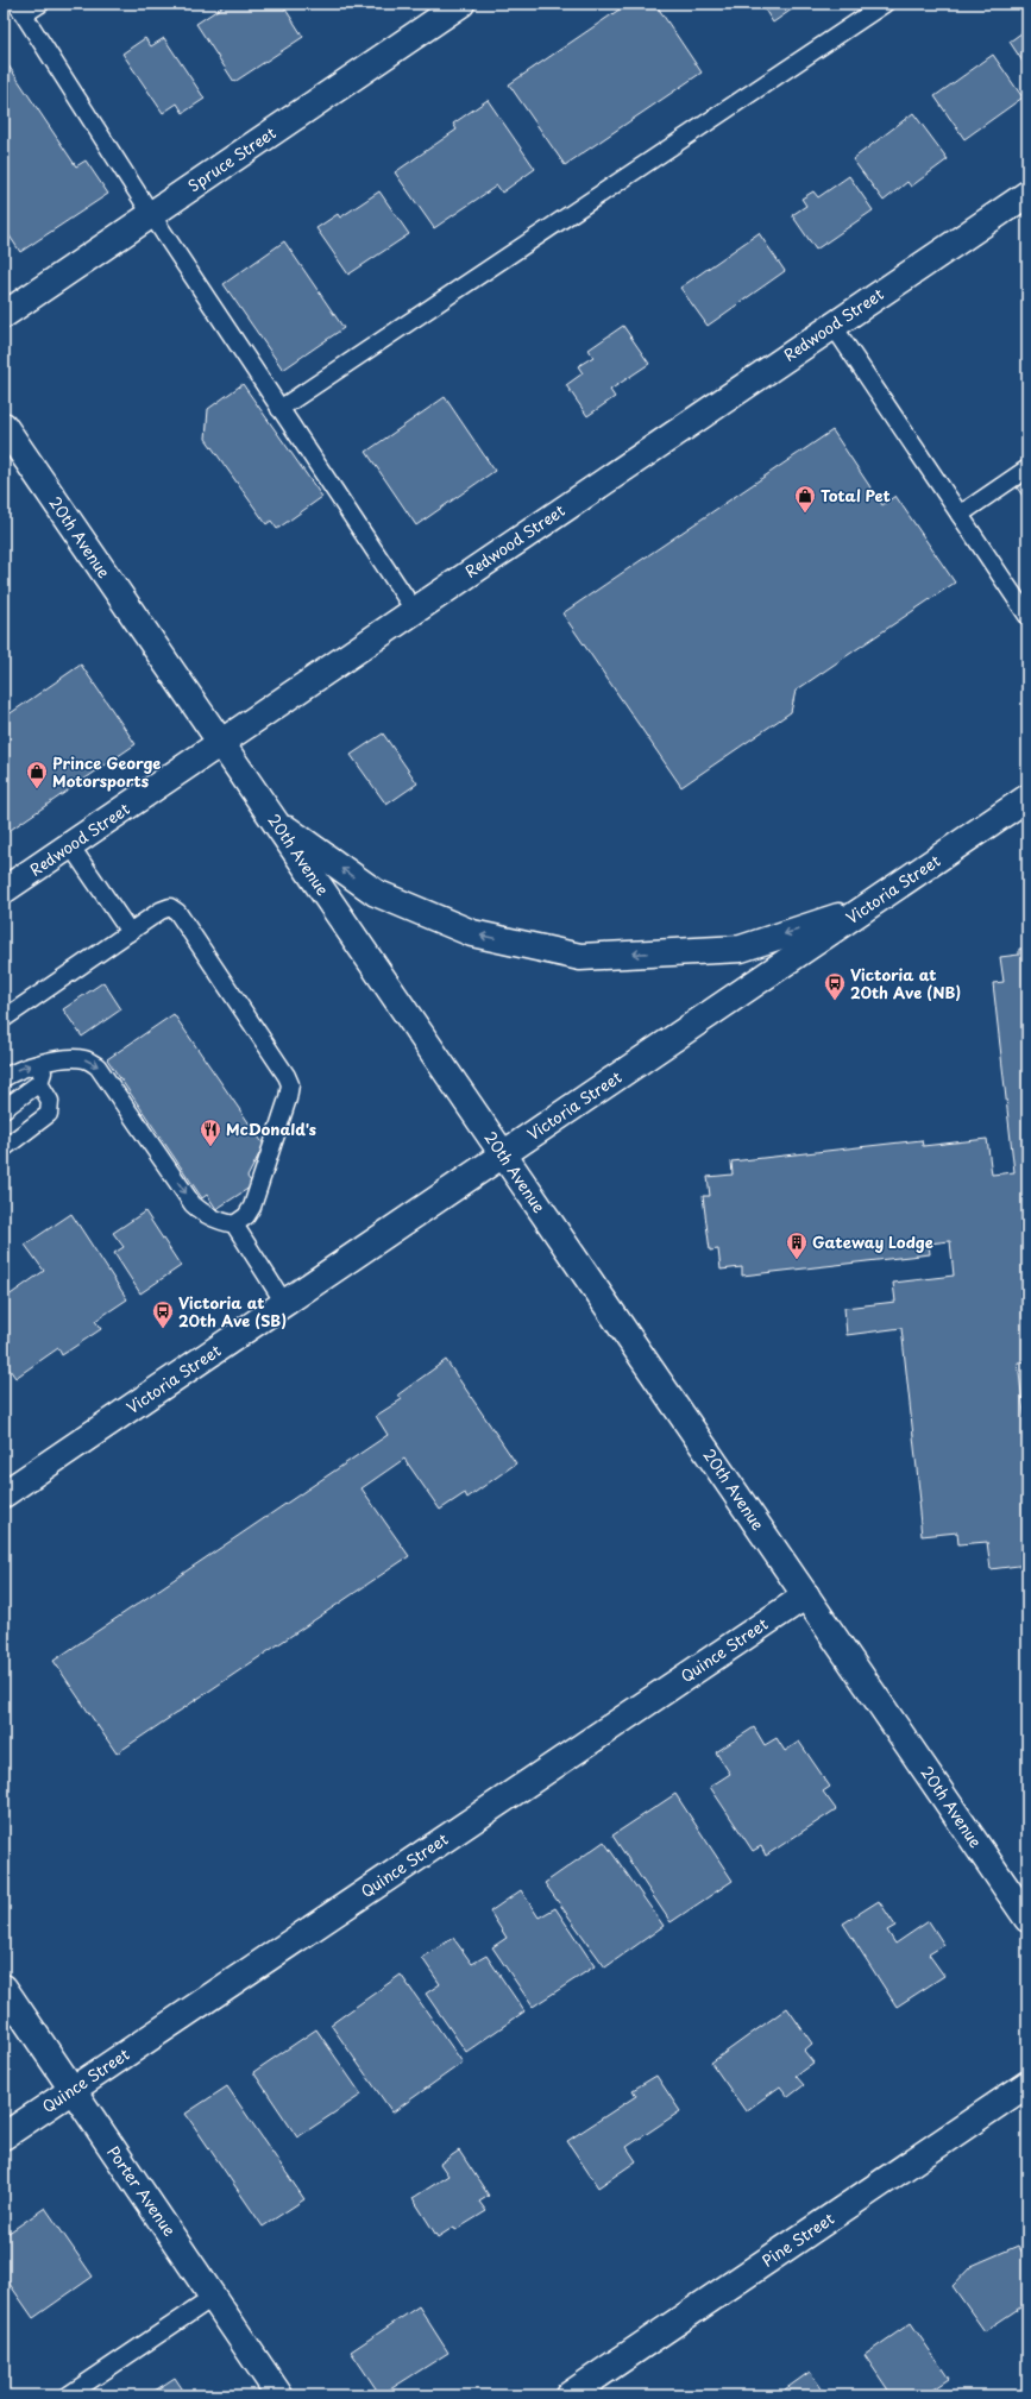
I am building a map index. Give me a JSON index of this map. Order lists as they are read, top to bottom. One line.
{"streets":{"main road":["Spruce Street","Redwood Street","20th Avenue","Victoria Street","Quince Street","Porter Avenue","Pine Street"]},"crossings":[["Redwood Street","20th Avenue"],["20th Avenue","Victoria Street"],["20th Avenue","Quince Street"],["Quince Street","Porter Avenue"]],"places":{"shop":["Total Pet","Prince George Motorsports"],"bus stop":["Victoria at 20th Ave (NB)","Victoria at 20th Ave (SB)"],"restaurant":["McDonald's"],"building":["Gateway Lodge"]}}
